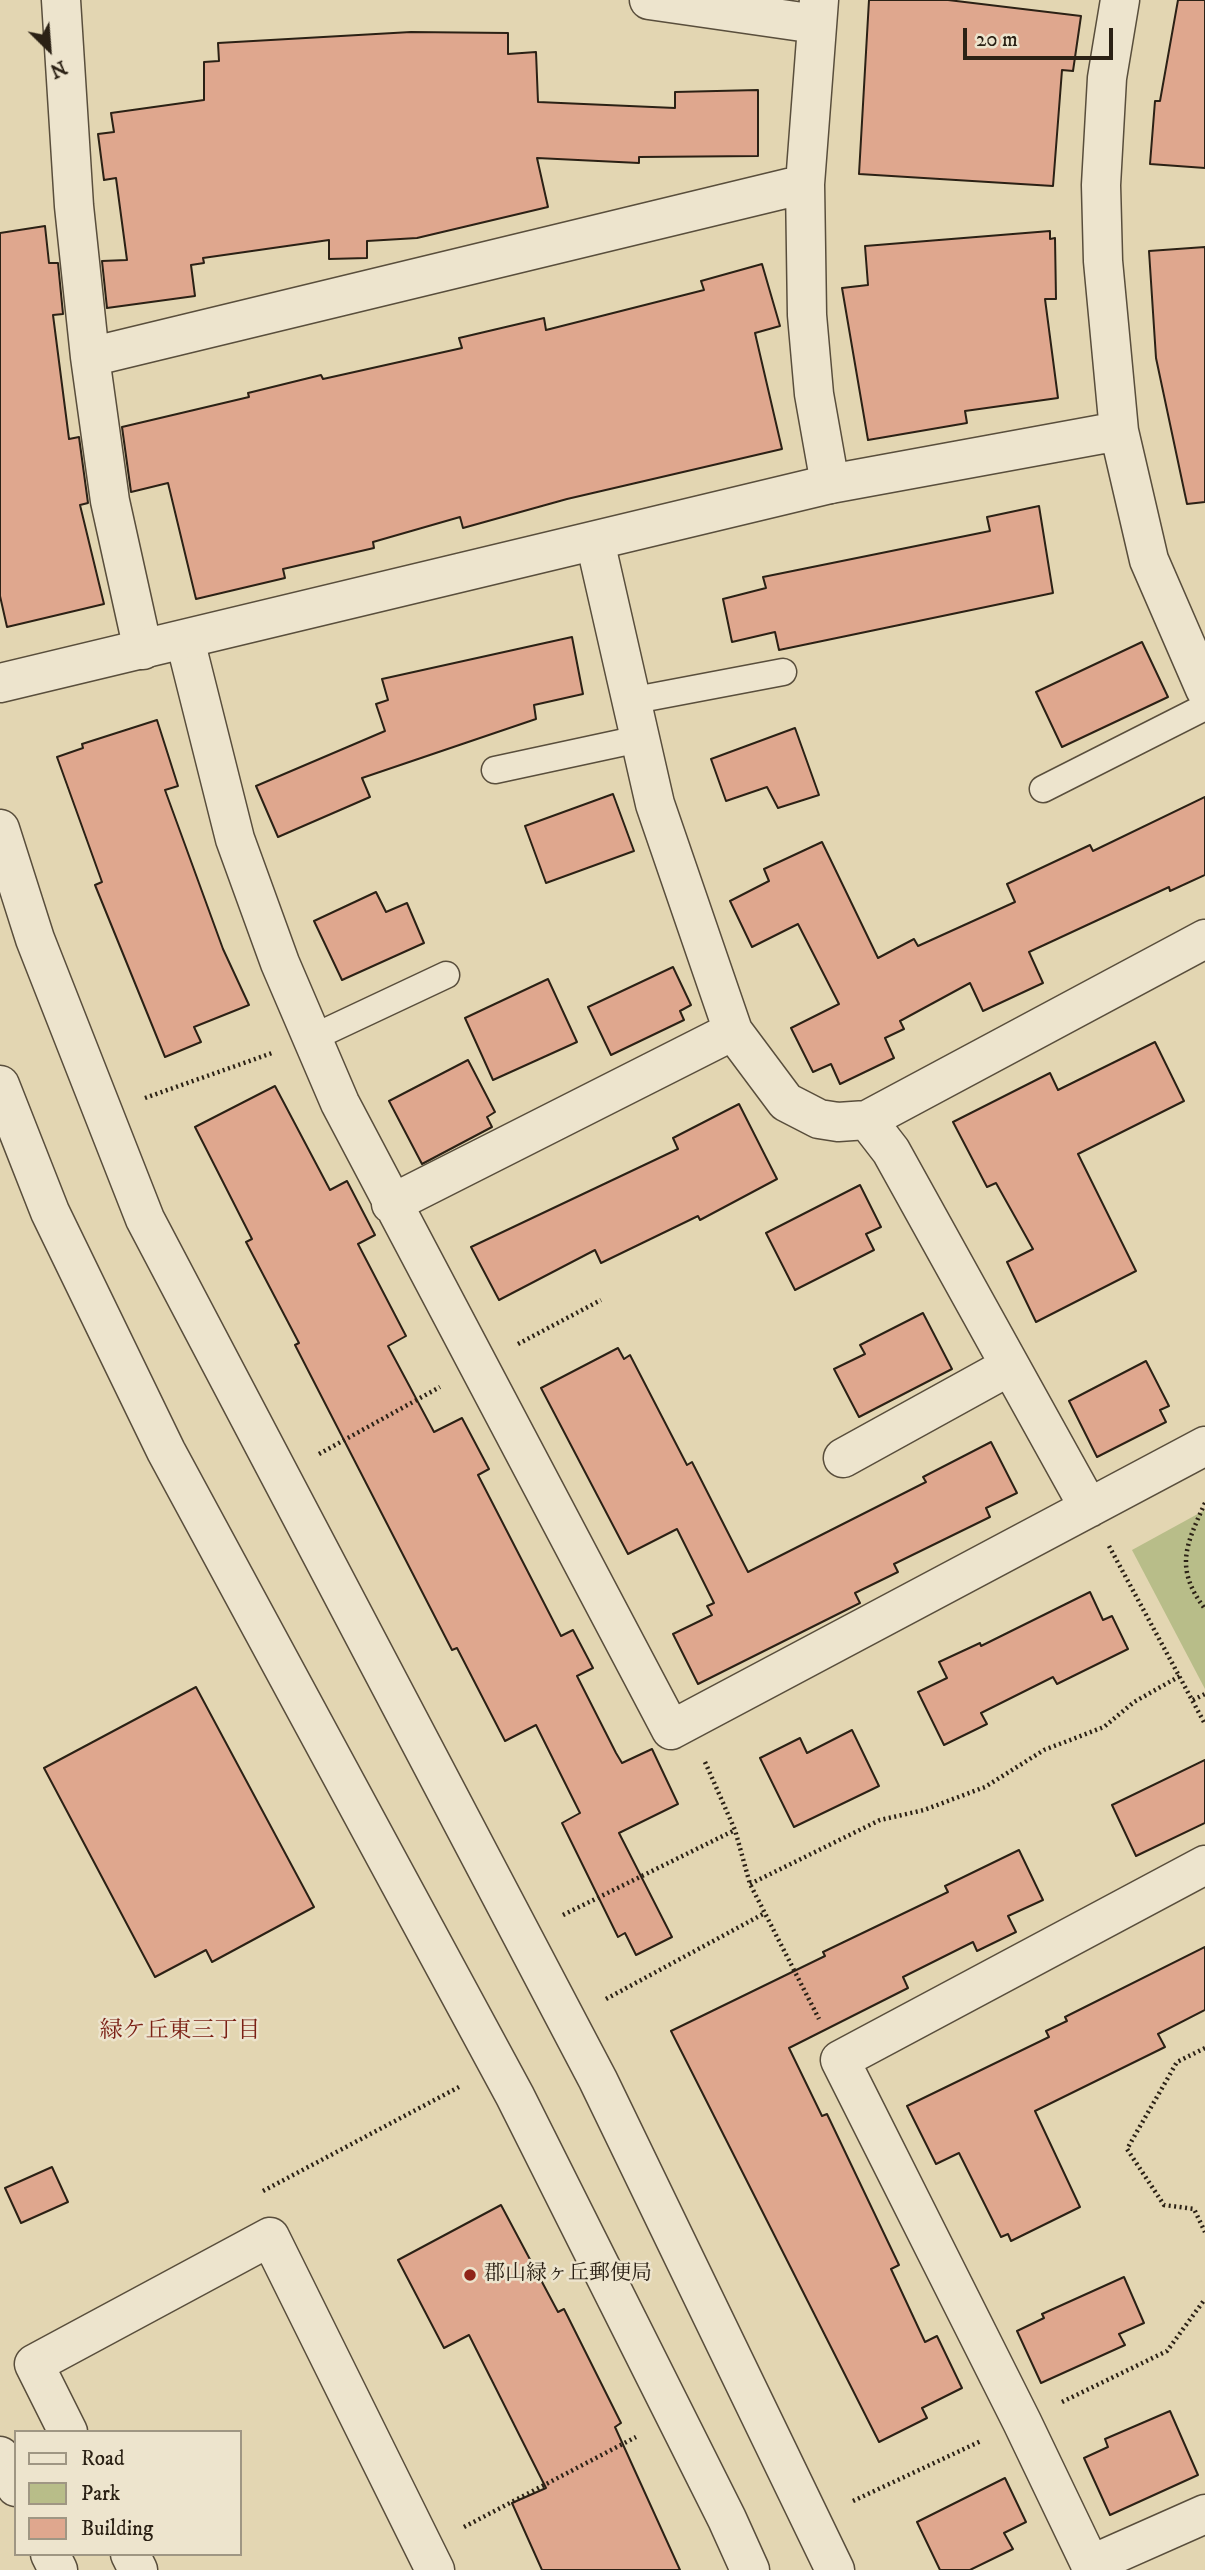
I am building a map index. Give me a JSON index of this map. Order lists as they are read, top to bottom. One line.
{"districts":["緑ケ丘東三丁目"],"places":["郡山緑ヶ丘郵便局"],"legend":["Road","Park","Building"],"scale_bar":"20 m","north":"bottom right"}
